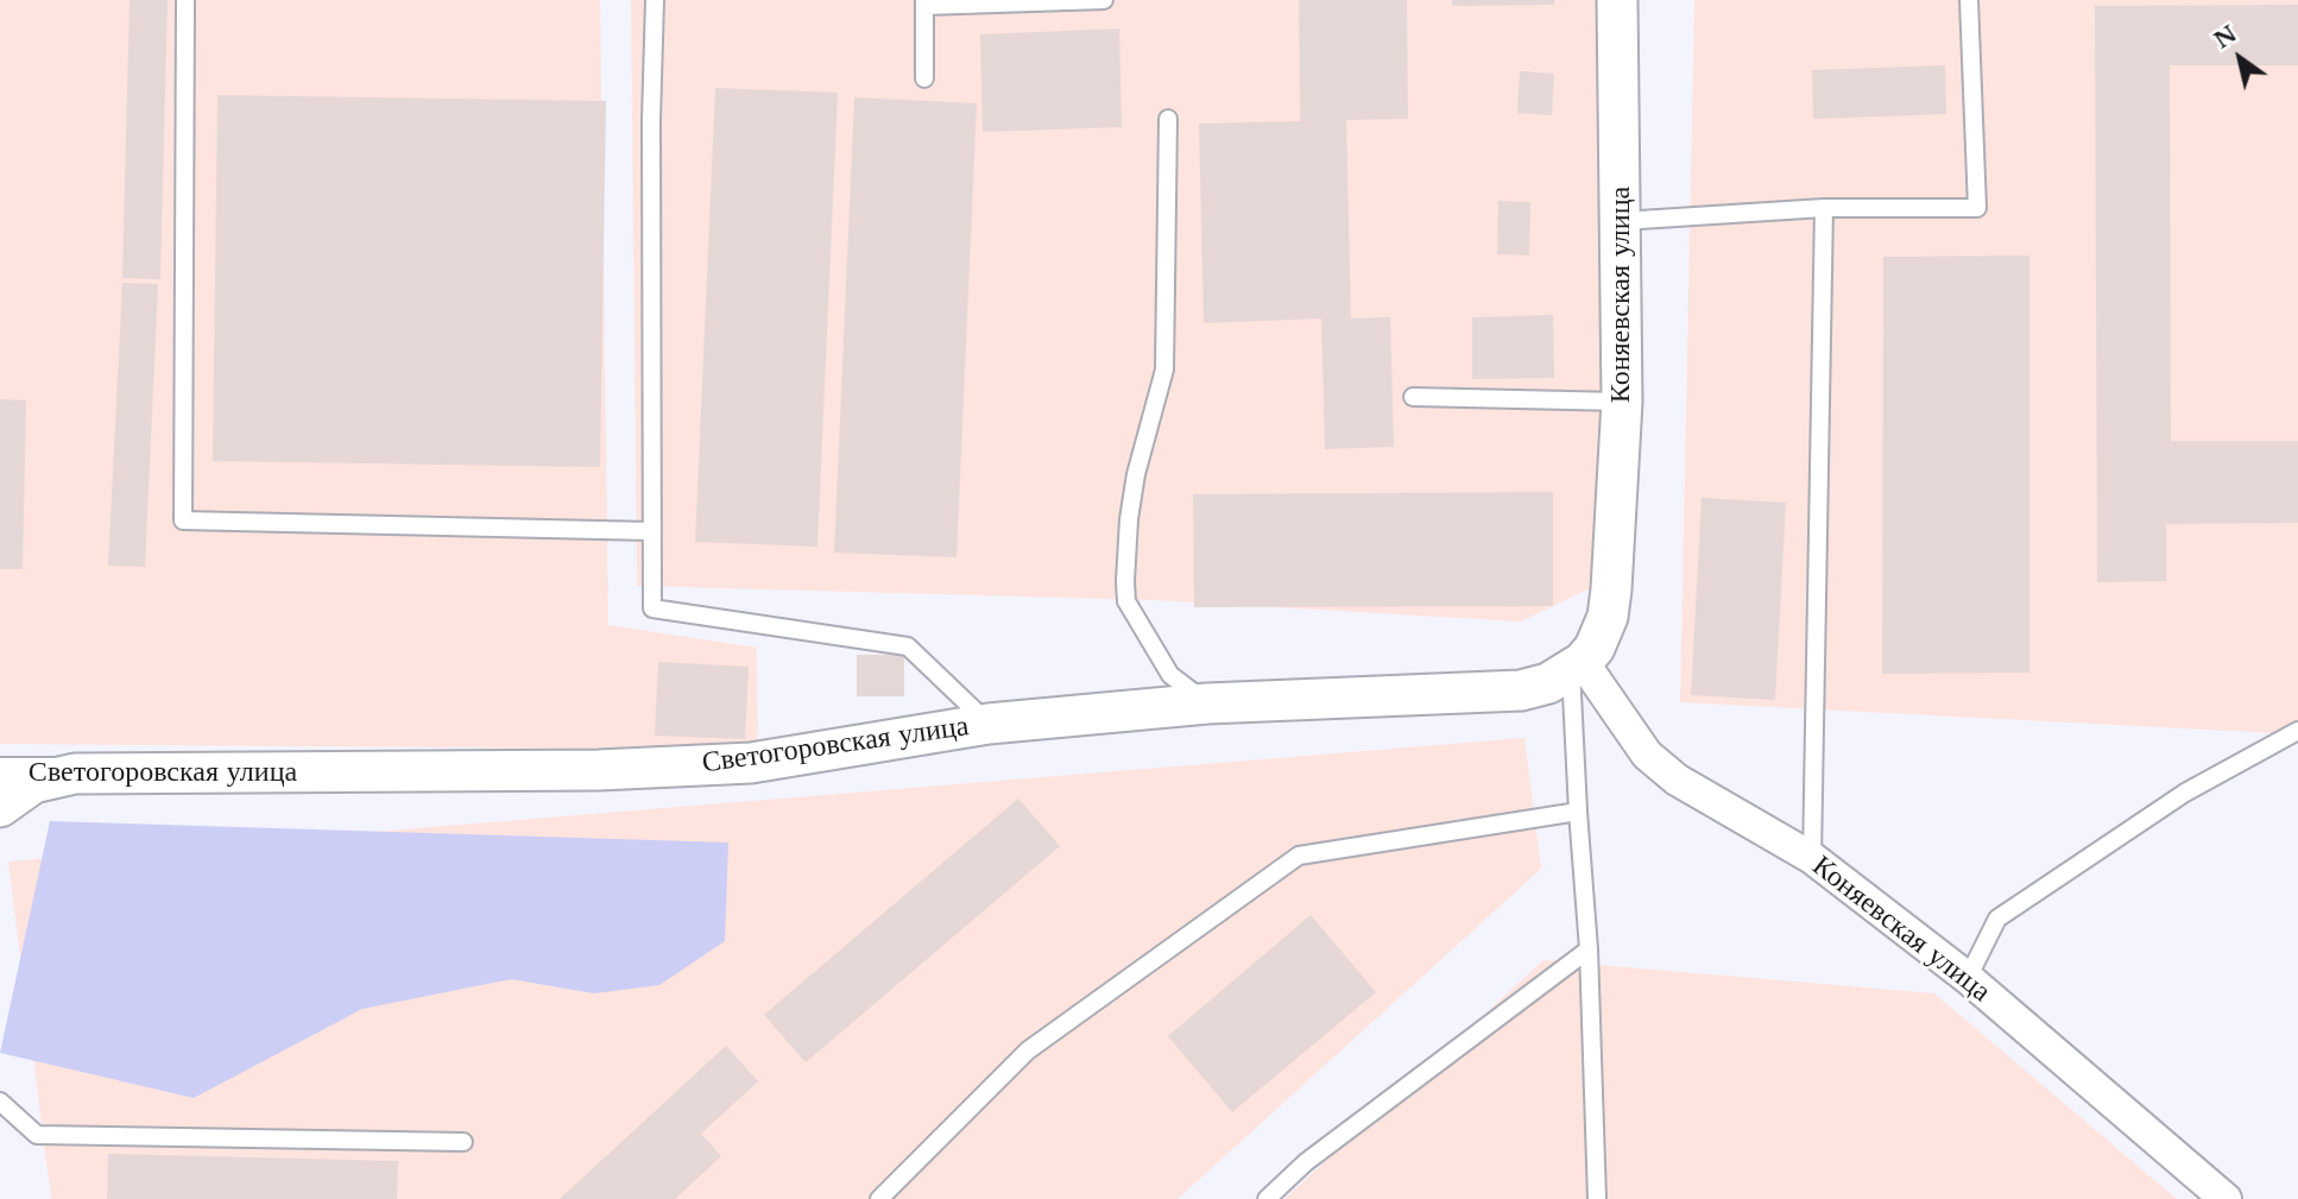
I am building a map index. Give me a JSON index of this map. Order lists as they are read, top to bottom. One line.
{"streets":{"street":["Коняевская улица","Светогоровская улица"]},"crossings":[["Коняевская улица","Светогоровская улица"]],"north":"top left"}
